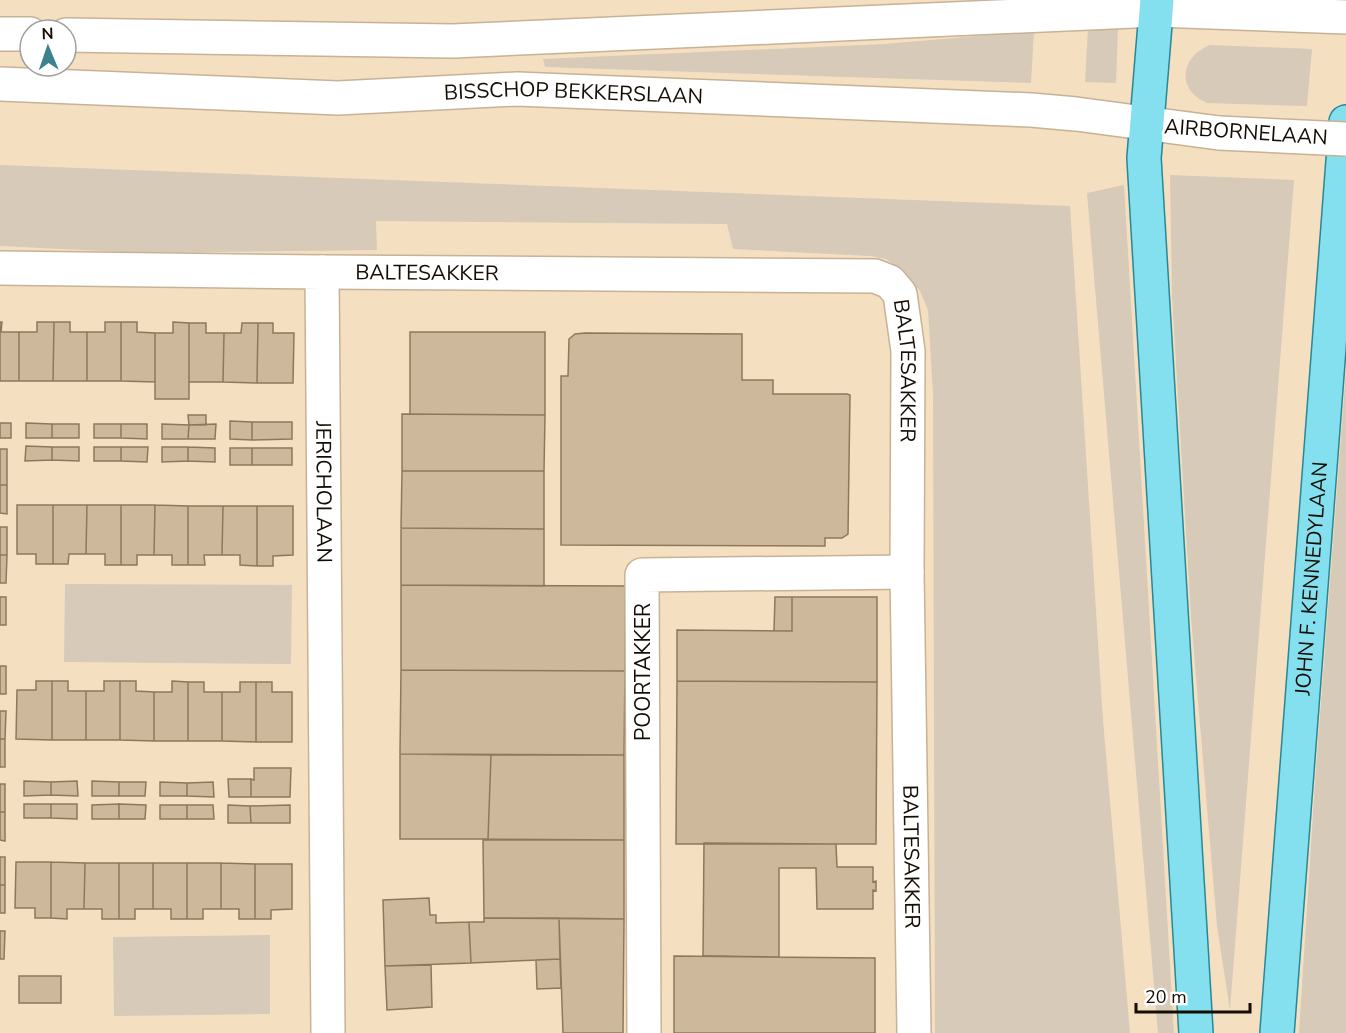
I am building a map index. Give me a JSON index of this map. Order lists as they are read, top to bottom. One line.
{"streets":{"main road":["JOHN F. KENNEDYLAAN"],"street":["BISSCHOP BEKKERSLAAN","AIRBORNELAAN","BALTESAKKER","JERICHOLAAN","POORTAKKER"]},"crossings":[["BISSCHOP BEKKERSLAAN","AIRBORNELAAN"],["BALTESAKKER","JERICHOLAAN"],["BALTESAKKER","POORTAKKER"]],"scale_bar":"20 m","north":"top"}
